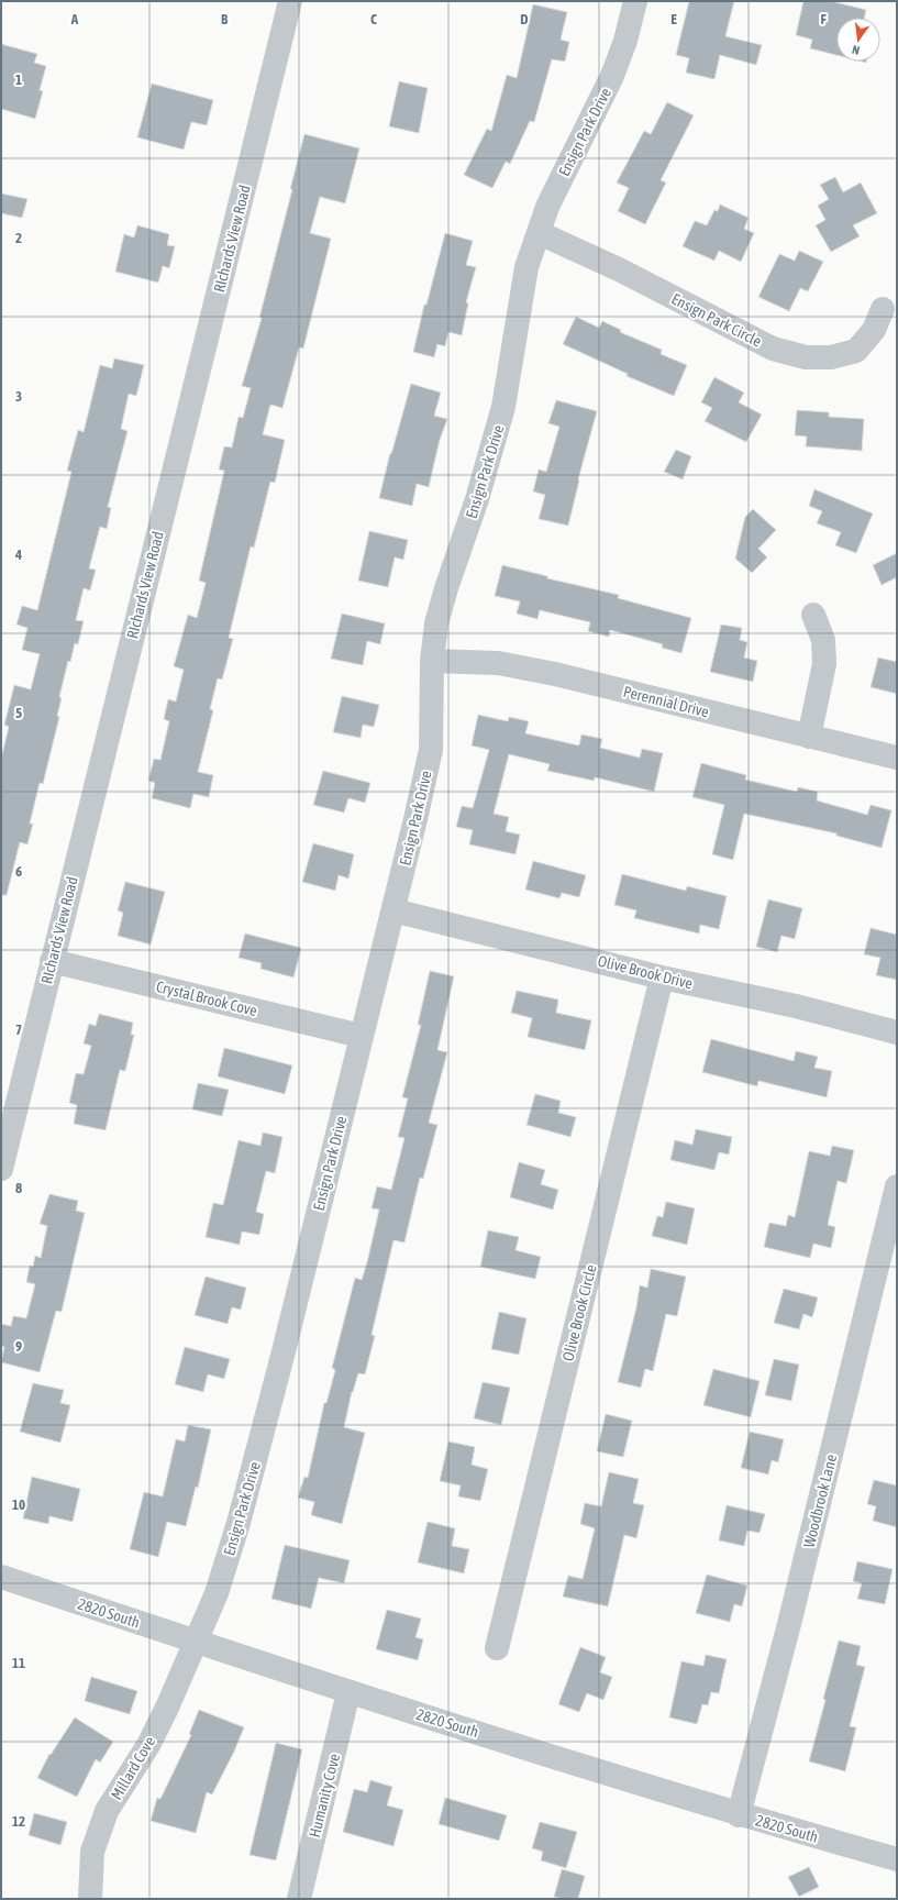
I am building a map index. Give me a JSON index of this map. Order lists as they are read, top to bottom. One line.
{"streets":{"street":["Ensign Park Drive","RIchards View Road","Ensign Park Circle","Perennial Drive","Olive Brook Drive","Crystal Brook Cove","Olive Brook Circle","Woodbrook Lane","2820 South","Millard Cove","Humanity Cove"]},"crossings":[["Ensign Park Drive","Ensign Park Circle"],["Ensign Park Drive","Perennial Drive"],["Ensign Park Drive","Olive Brook Drive"],["Ensign Park Drive","Crystal Brook Cove"],["Ensign Park Drive","2820 South"],["Ensign Park Drive","Millard Cove"],["RIchards View Road","Crystal Brook Cove"],["Olive Brook Drive","Olive Brook Circle"],["Woodbrook Lane","2820 South"],["2820 South","Millard Cove"],["2820 South","Humanity Cove"]],"north":"bottom","grid":{"columns":["A","B","C","D","E","F"],"rows":["1","2","3","4","5","6","7","8","9","10","11","12"]}}
